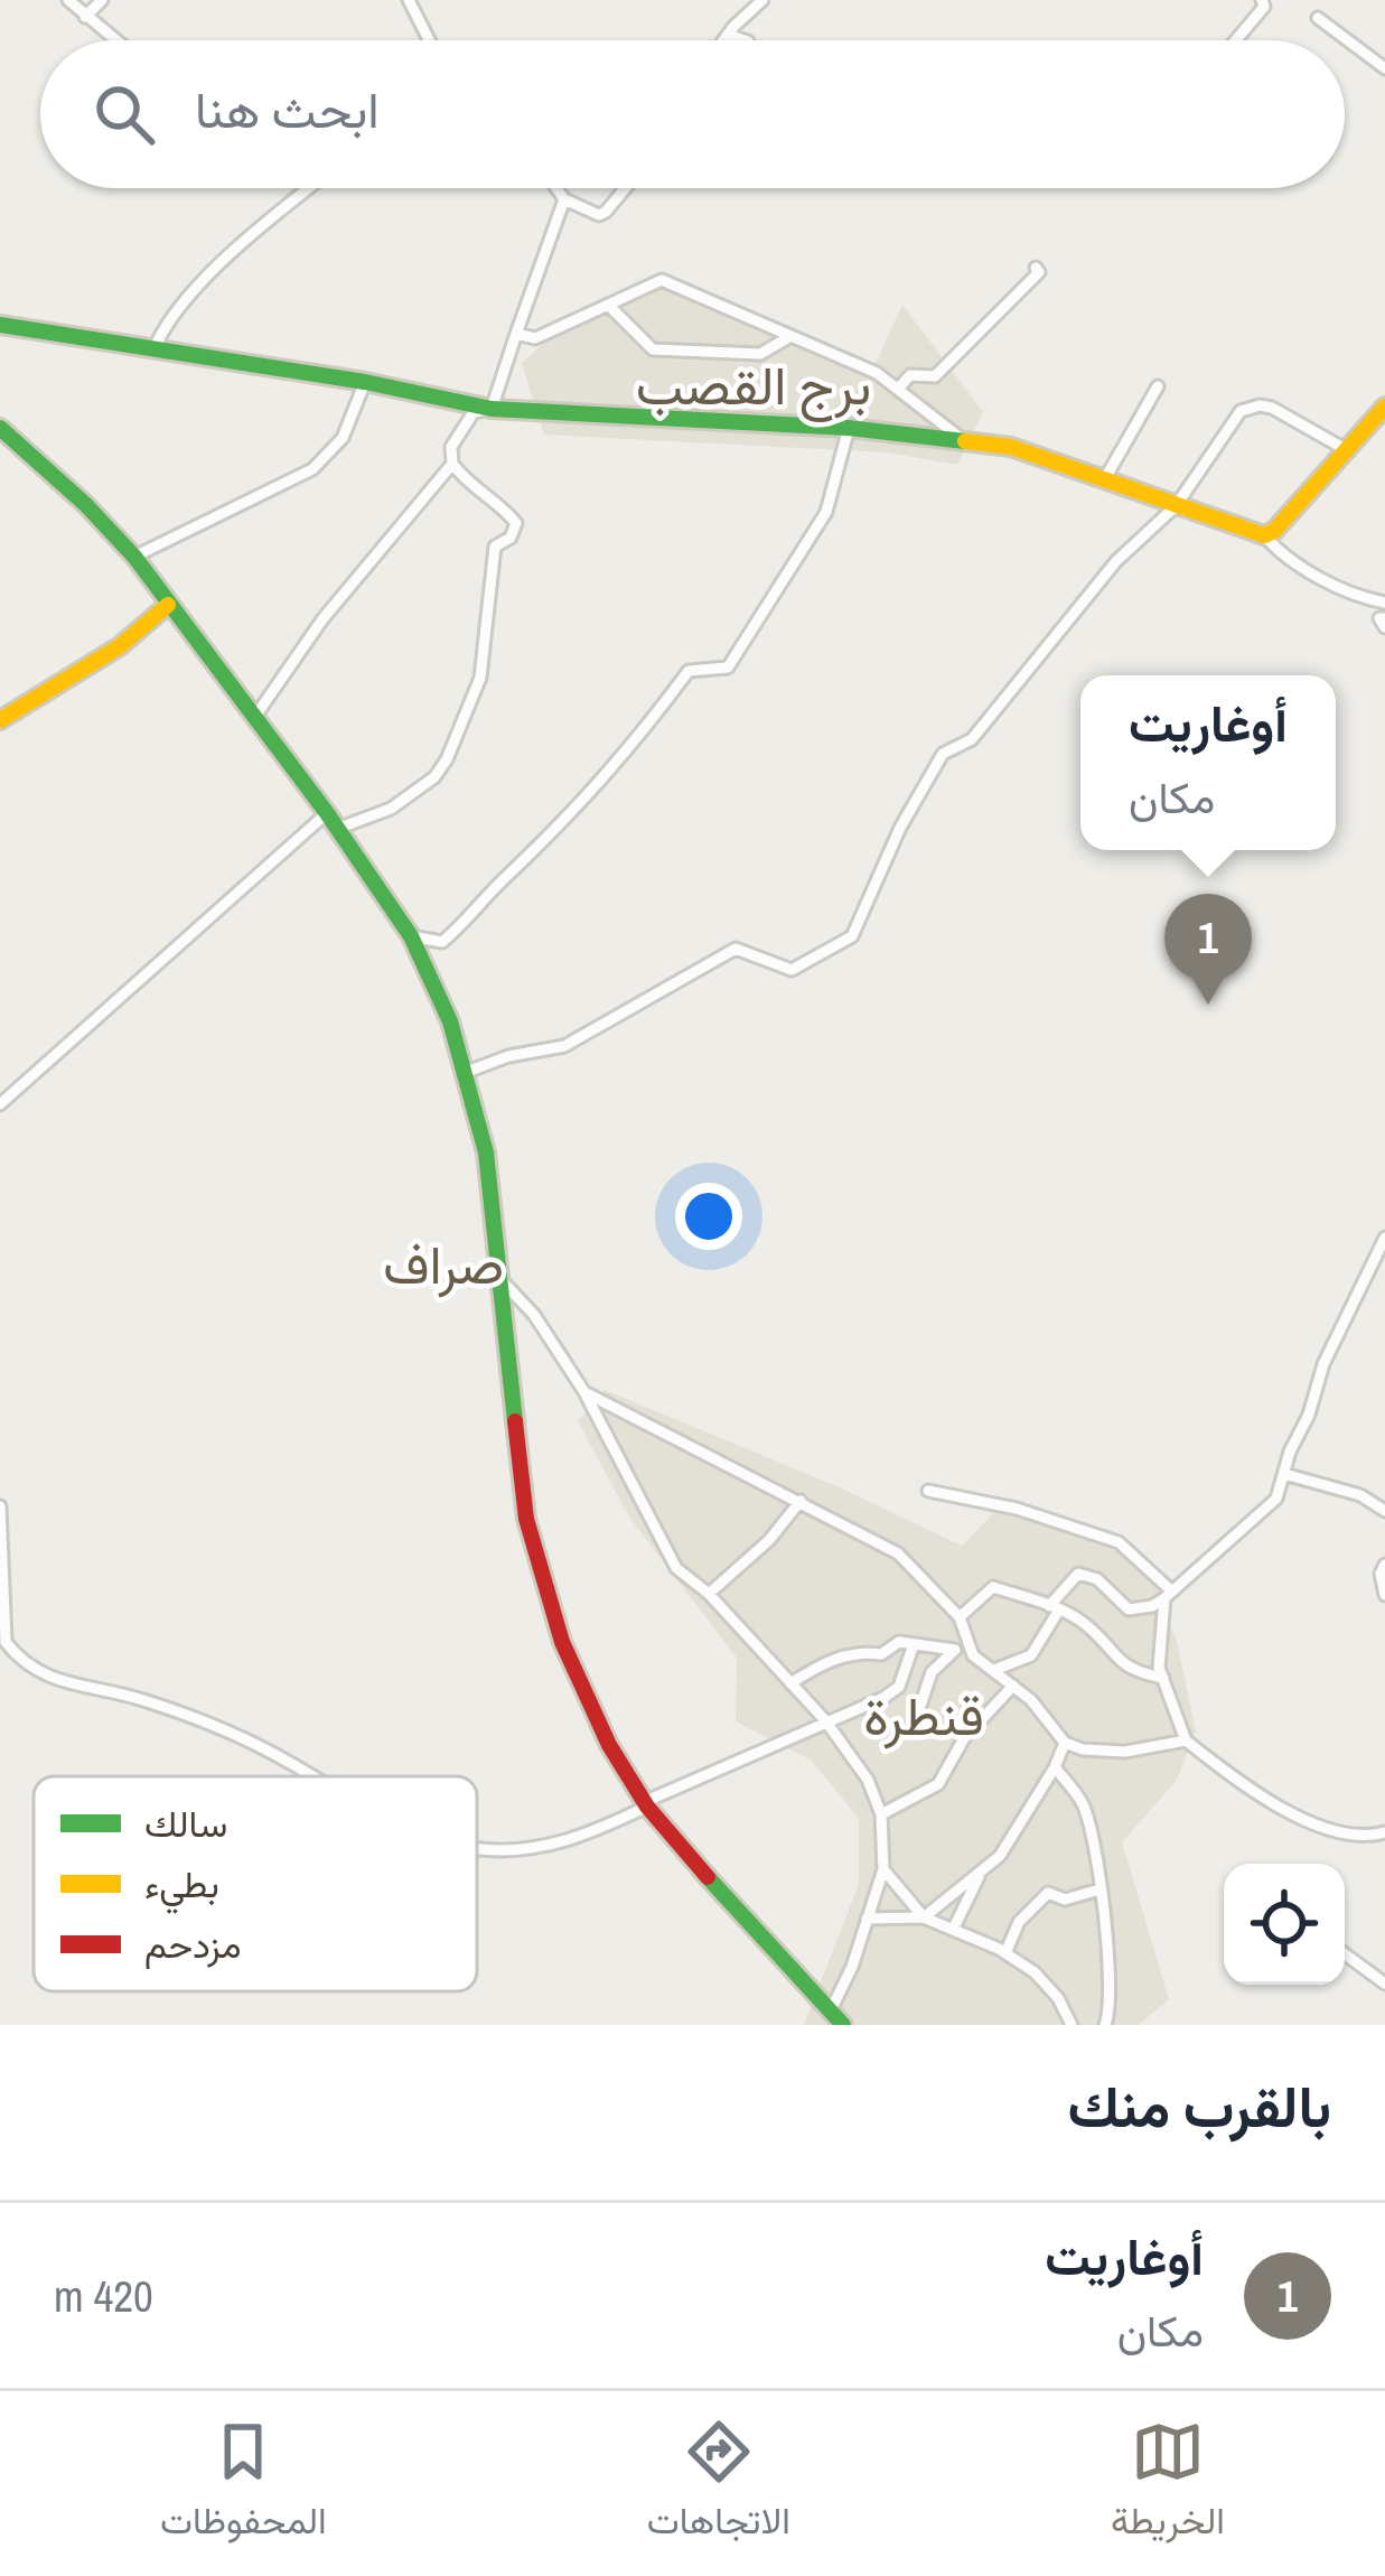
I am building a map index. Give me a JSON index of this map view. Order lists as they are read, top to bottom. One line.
{"districts":["برج القصب","صراف","قنطرة"],"legend":["سالك","بطيء","مزدحم"],"page":{"search":"ابحث هنا","popup":["أوغاريت","مكان"],"pins":"1","heading":"بالقرب منك","list":[{"mark":"1","name":"أوغاريت","note":"مكان","value":"420 m"}],"nav":["الخريطة","الاتجاهات","المحفوظات"]}}
